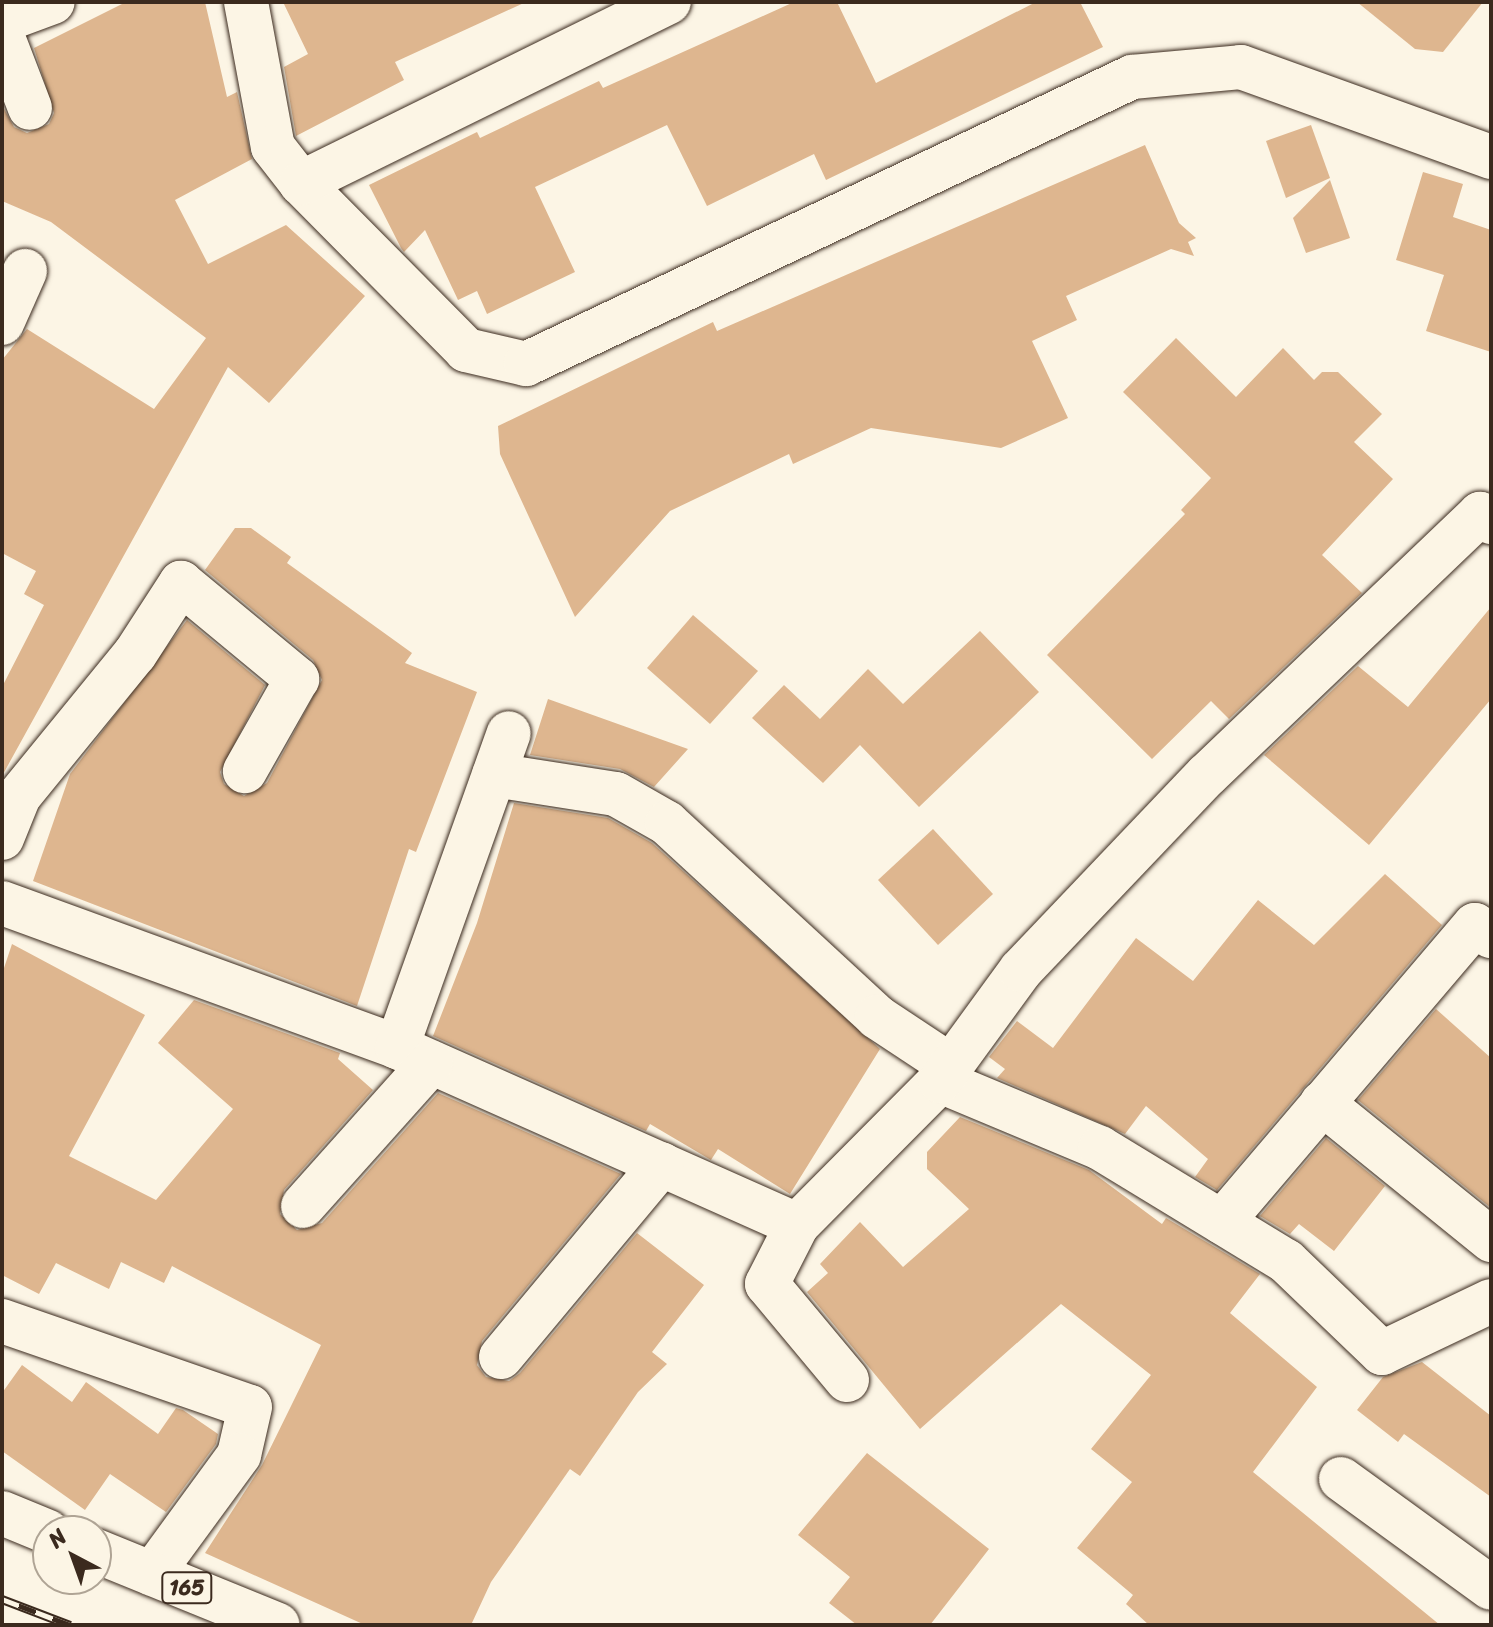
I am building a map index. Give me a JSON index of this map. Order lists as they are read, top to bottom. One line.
{"streets":{"main road":["165"]},"north":"top left"}
